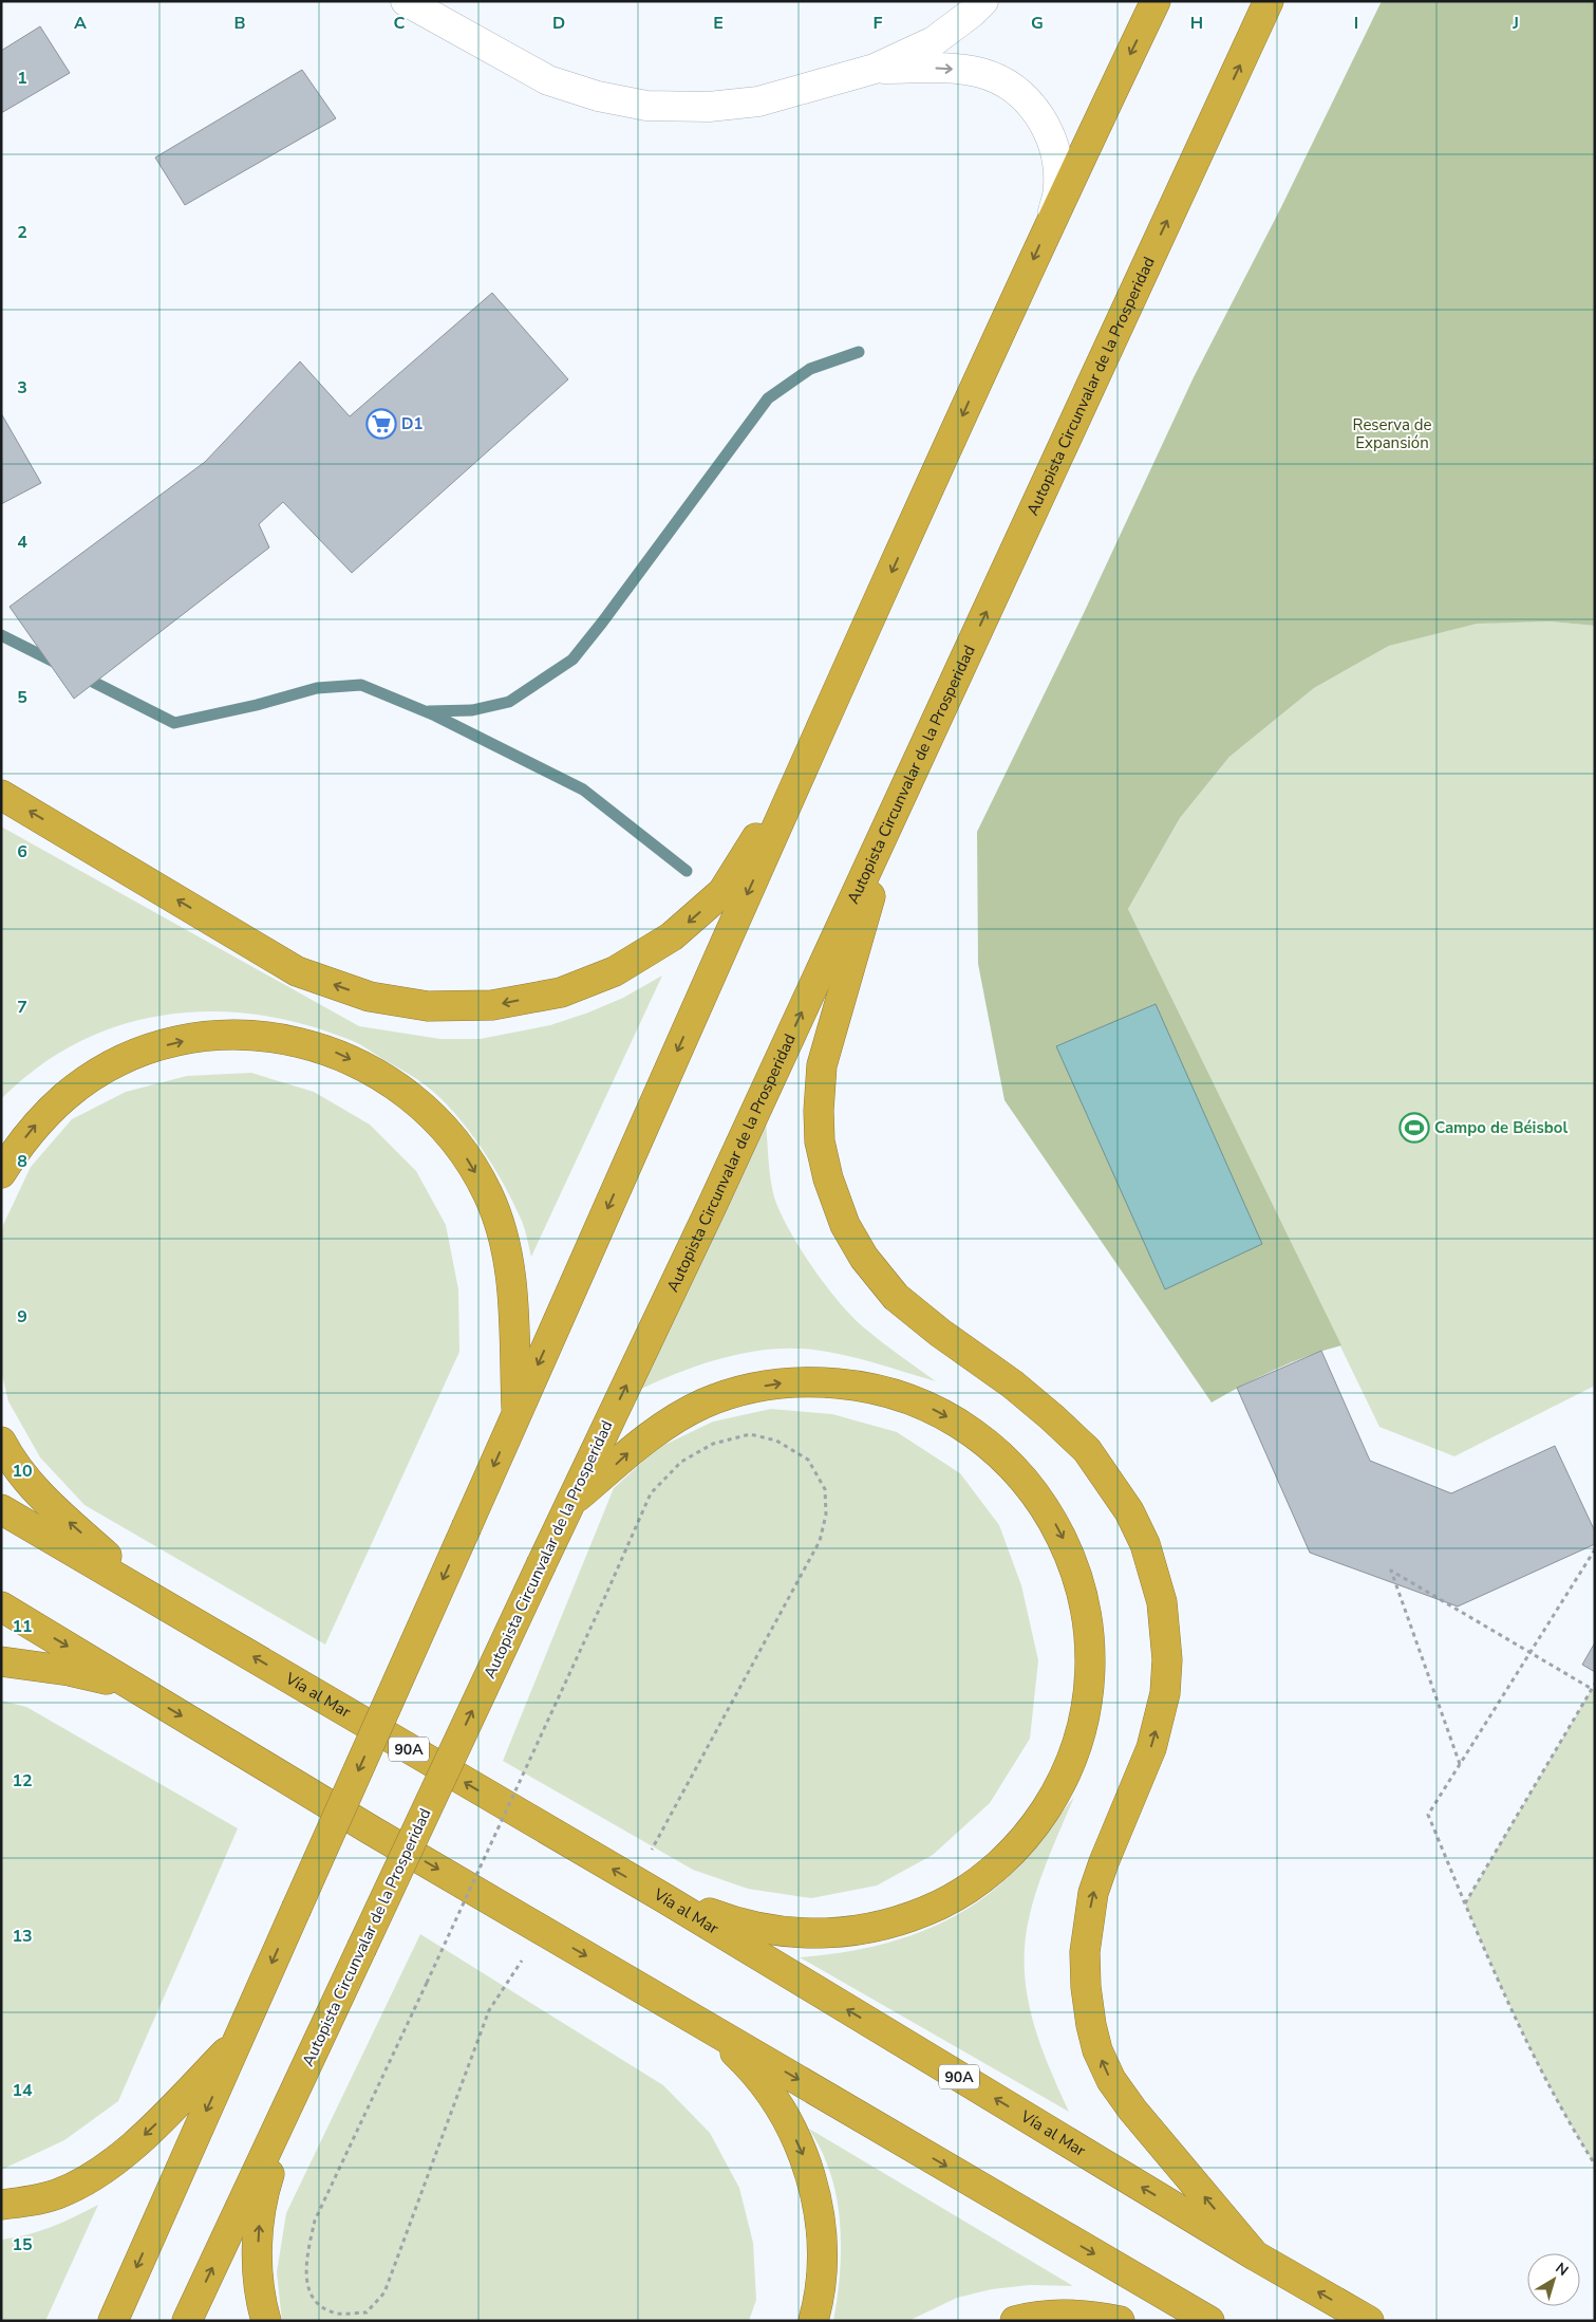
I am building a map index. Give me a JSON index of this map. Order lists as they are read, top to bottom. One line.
{"streets":{"highway":["Autopista Circunvalar de la Prosperidad","Vía al Mar","90A"]},"parks":["Reserva de Expansión"],"places":{"supermarket":["D1"],"sports":["Campo de Béisbol"]},"north":"top right","grid":{"columns":["A","B","C","D","E","F","G","H","I","J"],"rows":["1","2","3","4","5","6","7","8","9","10","11","12","13","14","15"]}}
